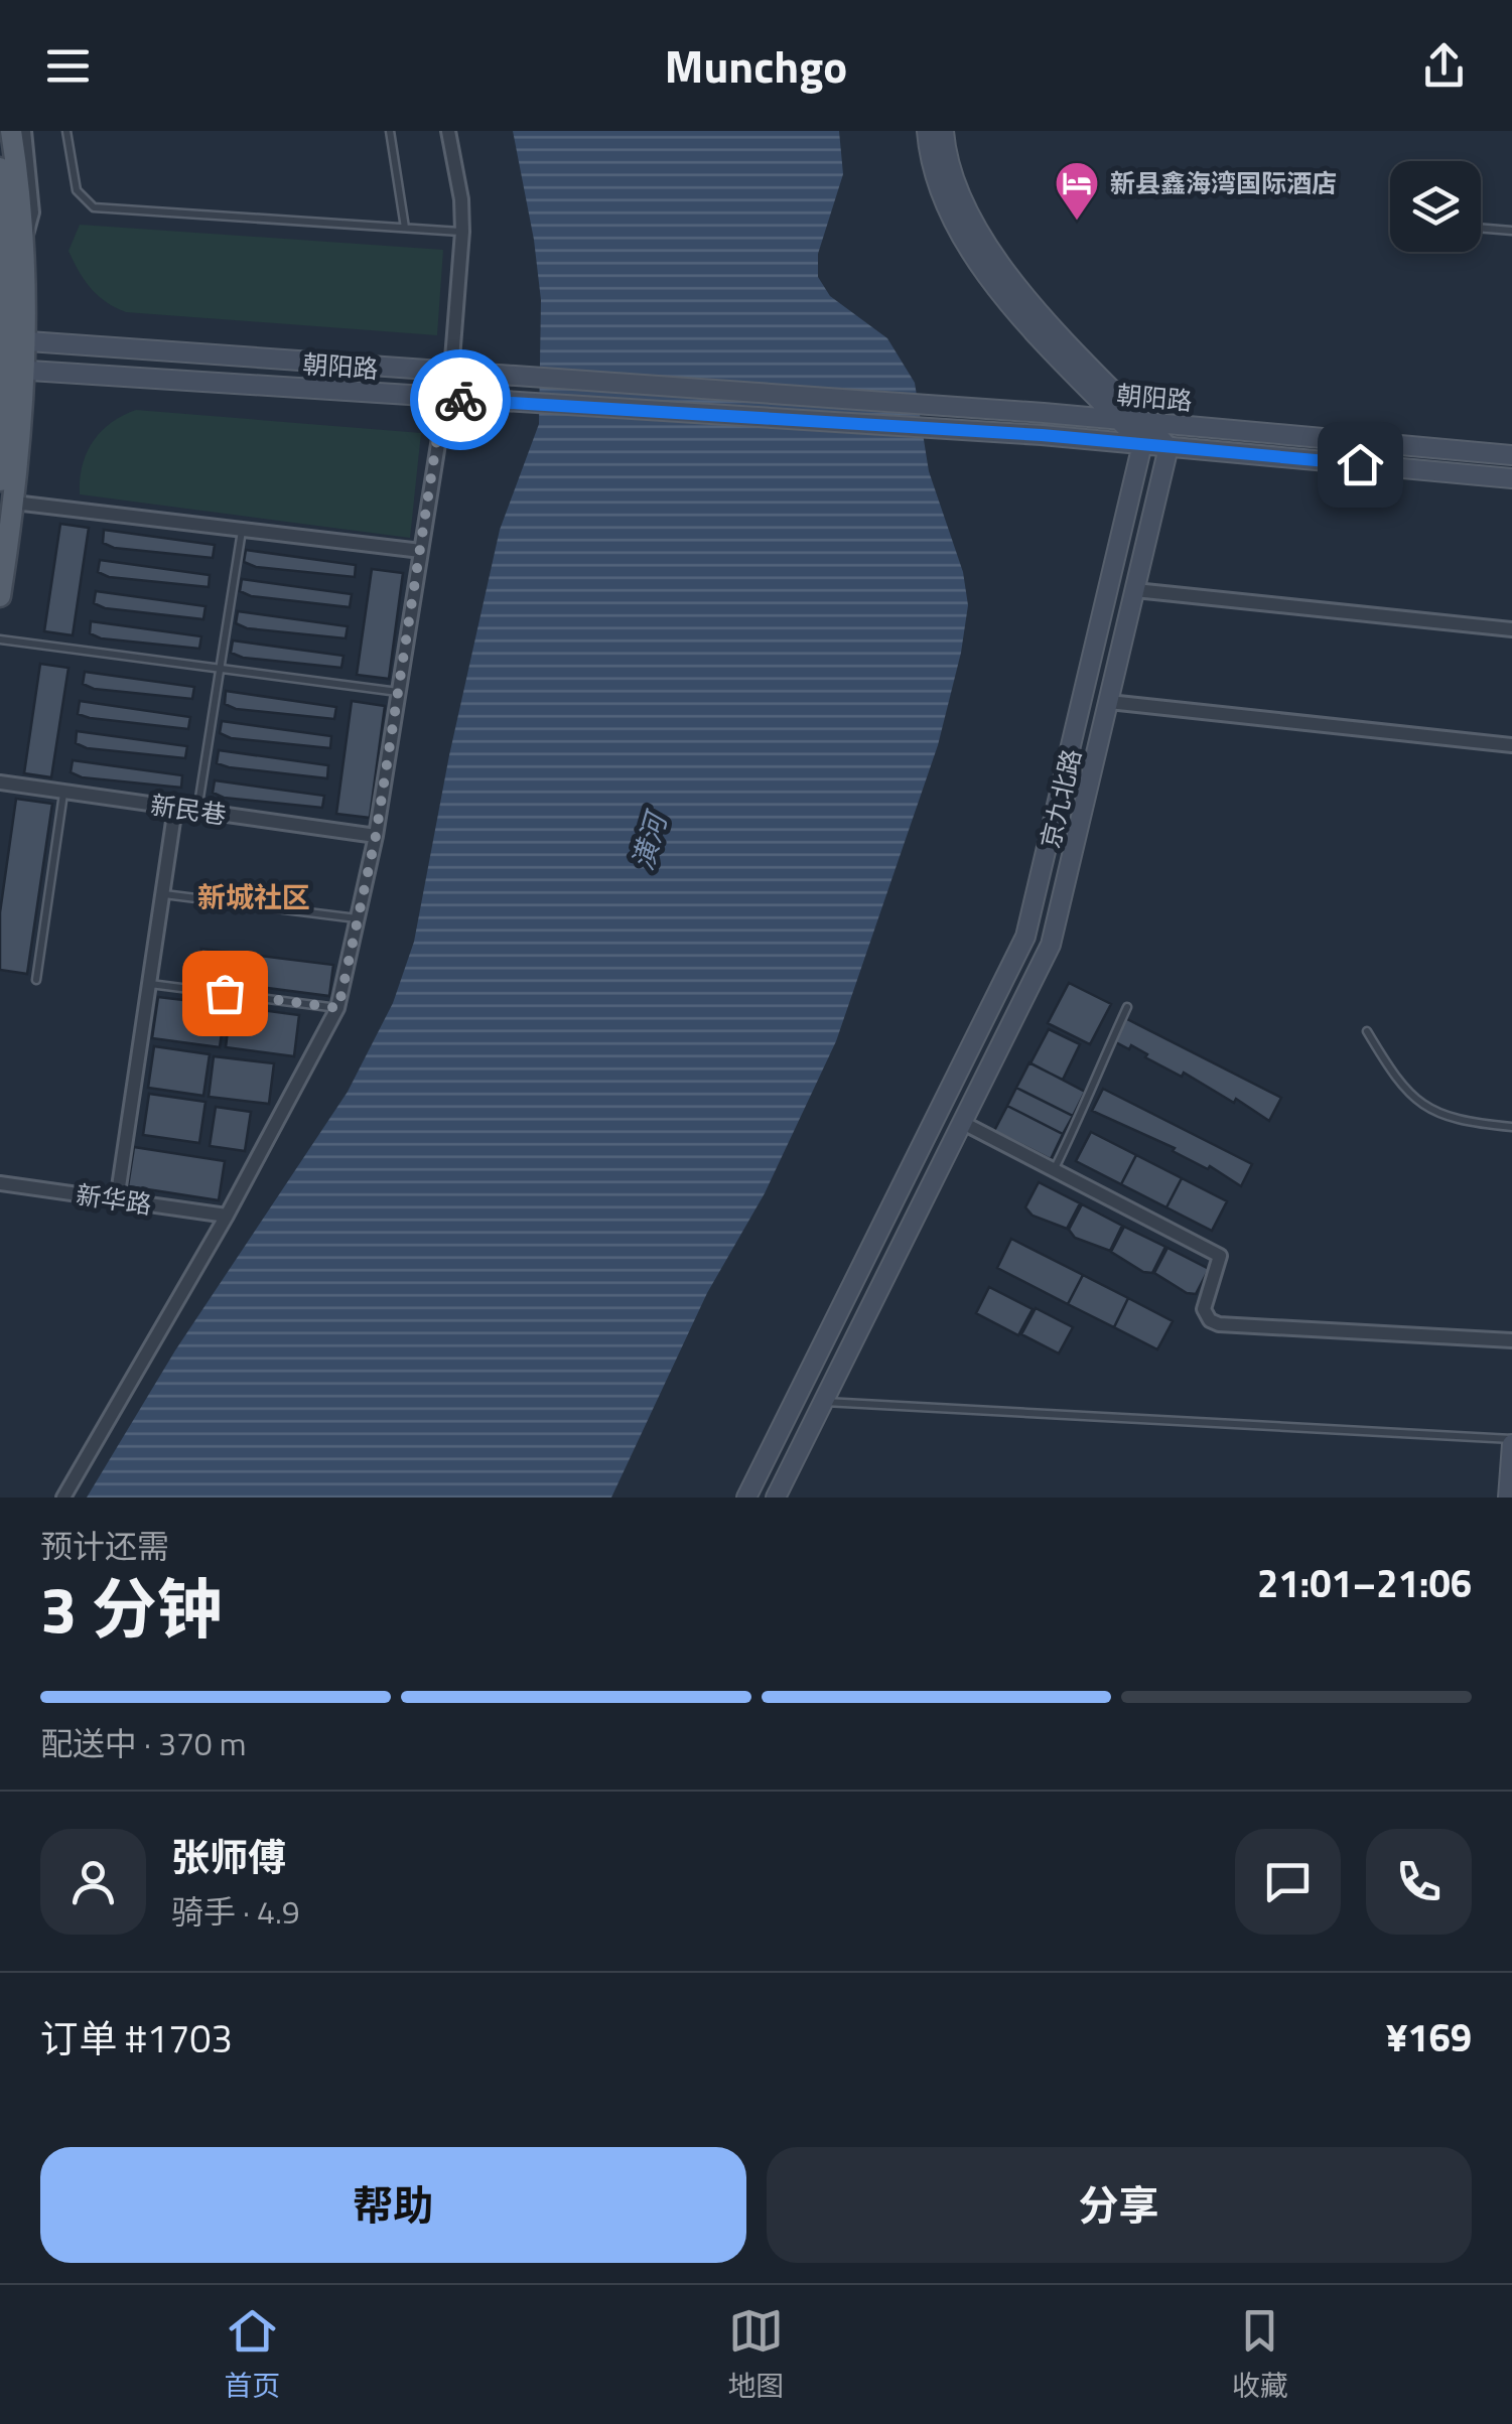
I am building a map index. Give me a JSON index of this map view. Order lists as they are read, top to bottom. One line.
{"streets":{"main road":["朝阳路","京九北路"],"street":["新民巷","新华路"]},"crossings":[["朝阳路","京九北路"]],"districts":["新城社区"],"water":["潢河"],"places":{"hotel":["新县鑫海湾国际酒店"]},"page":{"header":"Munchgo","heading":["3 分钟","预计还需","21:01–21:06"],"panel":["张师傅","骑手 · 4.9","订单 #1703","¥169"],"bar":"配送中 · 370 m","buttons":["帮助","分享"],"tabs":["首页","地图","收藏"]}}
